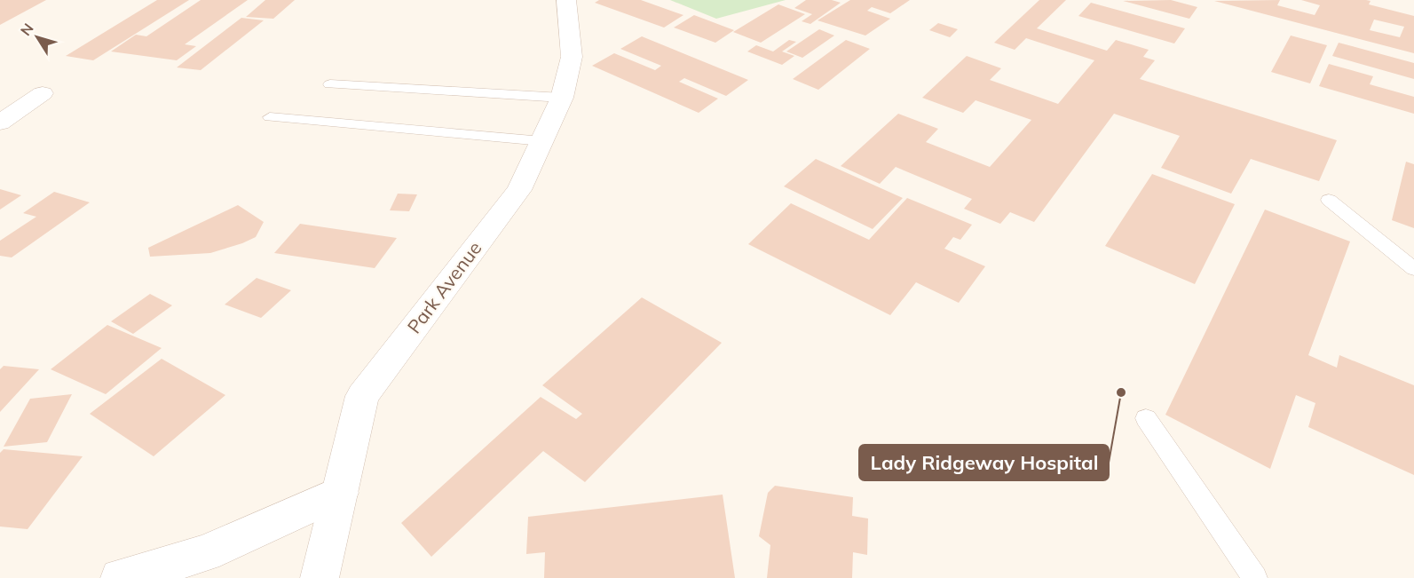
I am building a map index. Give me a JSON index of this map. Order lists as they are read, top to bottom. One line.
{"streets":{"street":["Park Avenue"]},"places":["Lady Ridgeway Hospital"],"north":"top left"}
